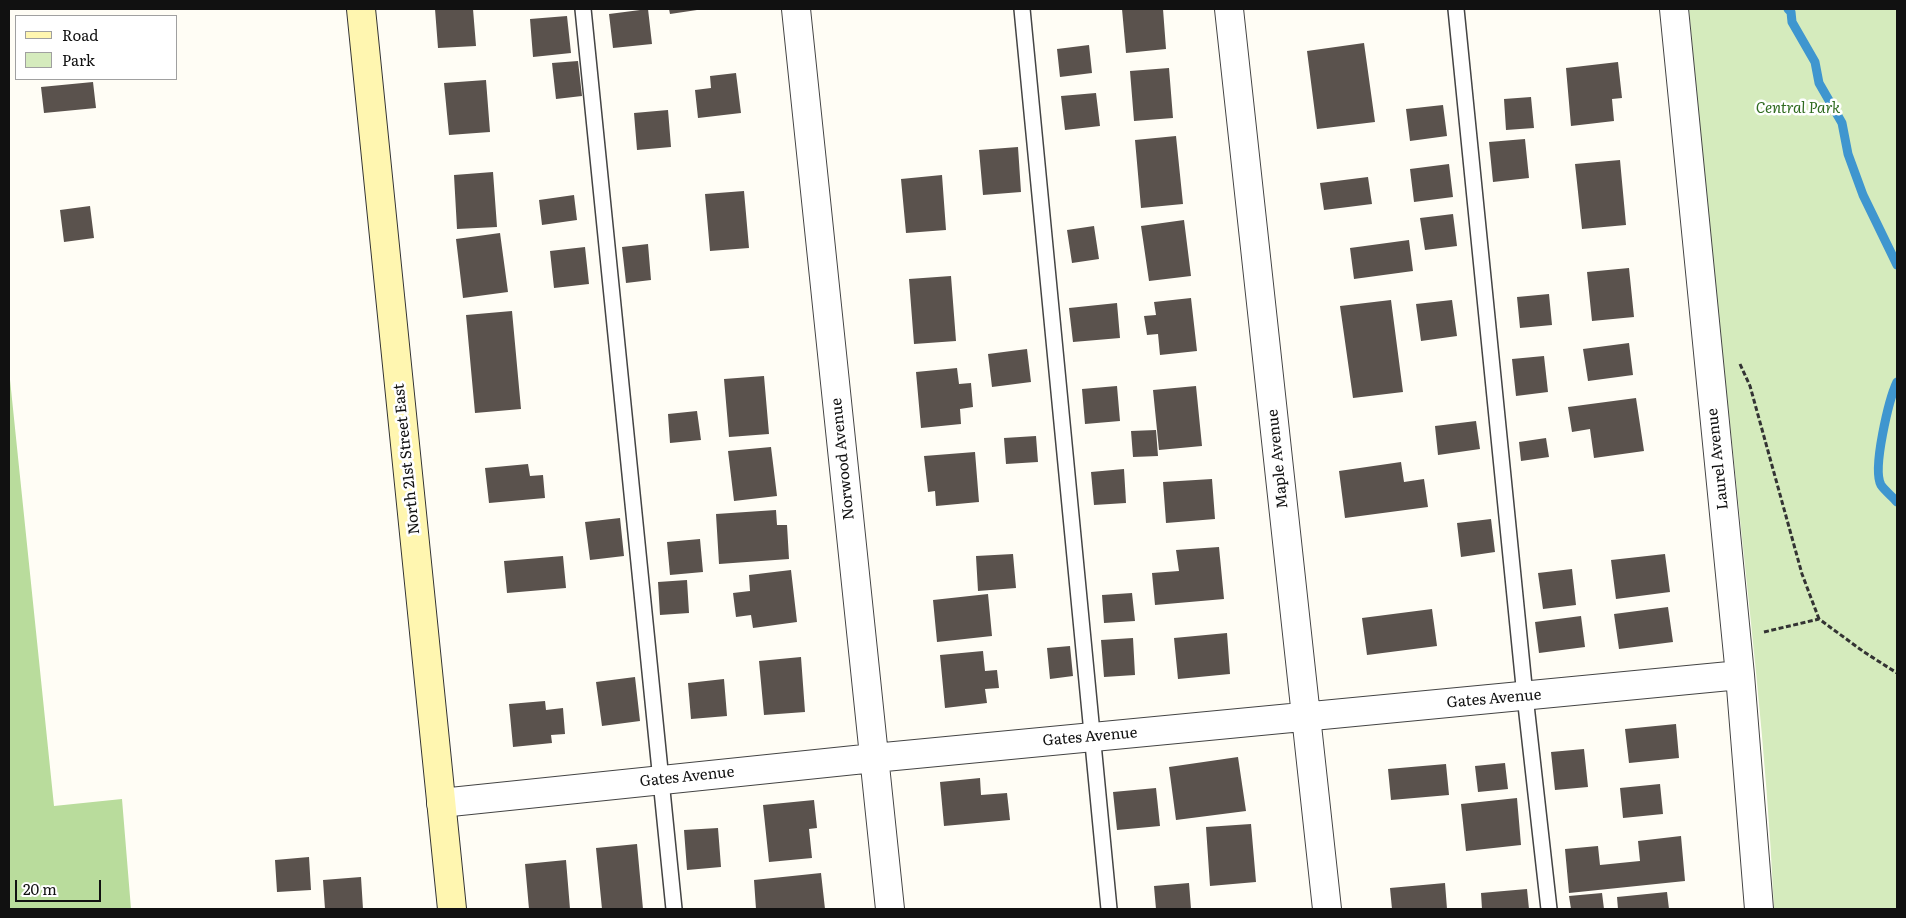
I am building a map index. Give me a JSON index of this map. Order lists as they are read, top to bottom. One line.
{"streets":{"street":["North 21st Street East","Norwood Avenue","Maple Avenue","Laurel Avenue","Gates Avenue"]},"crossings":[["North 21st Street East","Gates Avenue"],["Norwood Avenue","Gates Avenue"],["Maple Avenue","Gates Avenue"],["Laurel Avenue","Gates Avenue"]],"parks":["Central Park"],"legend":["Road","Park"],"scale_bar":"20 m"}
